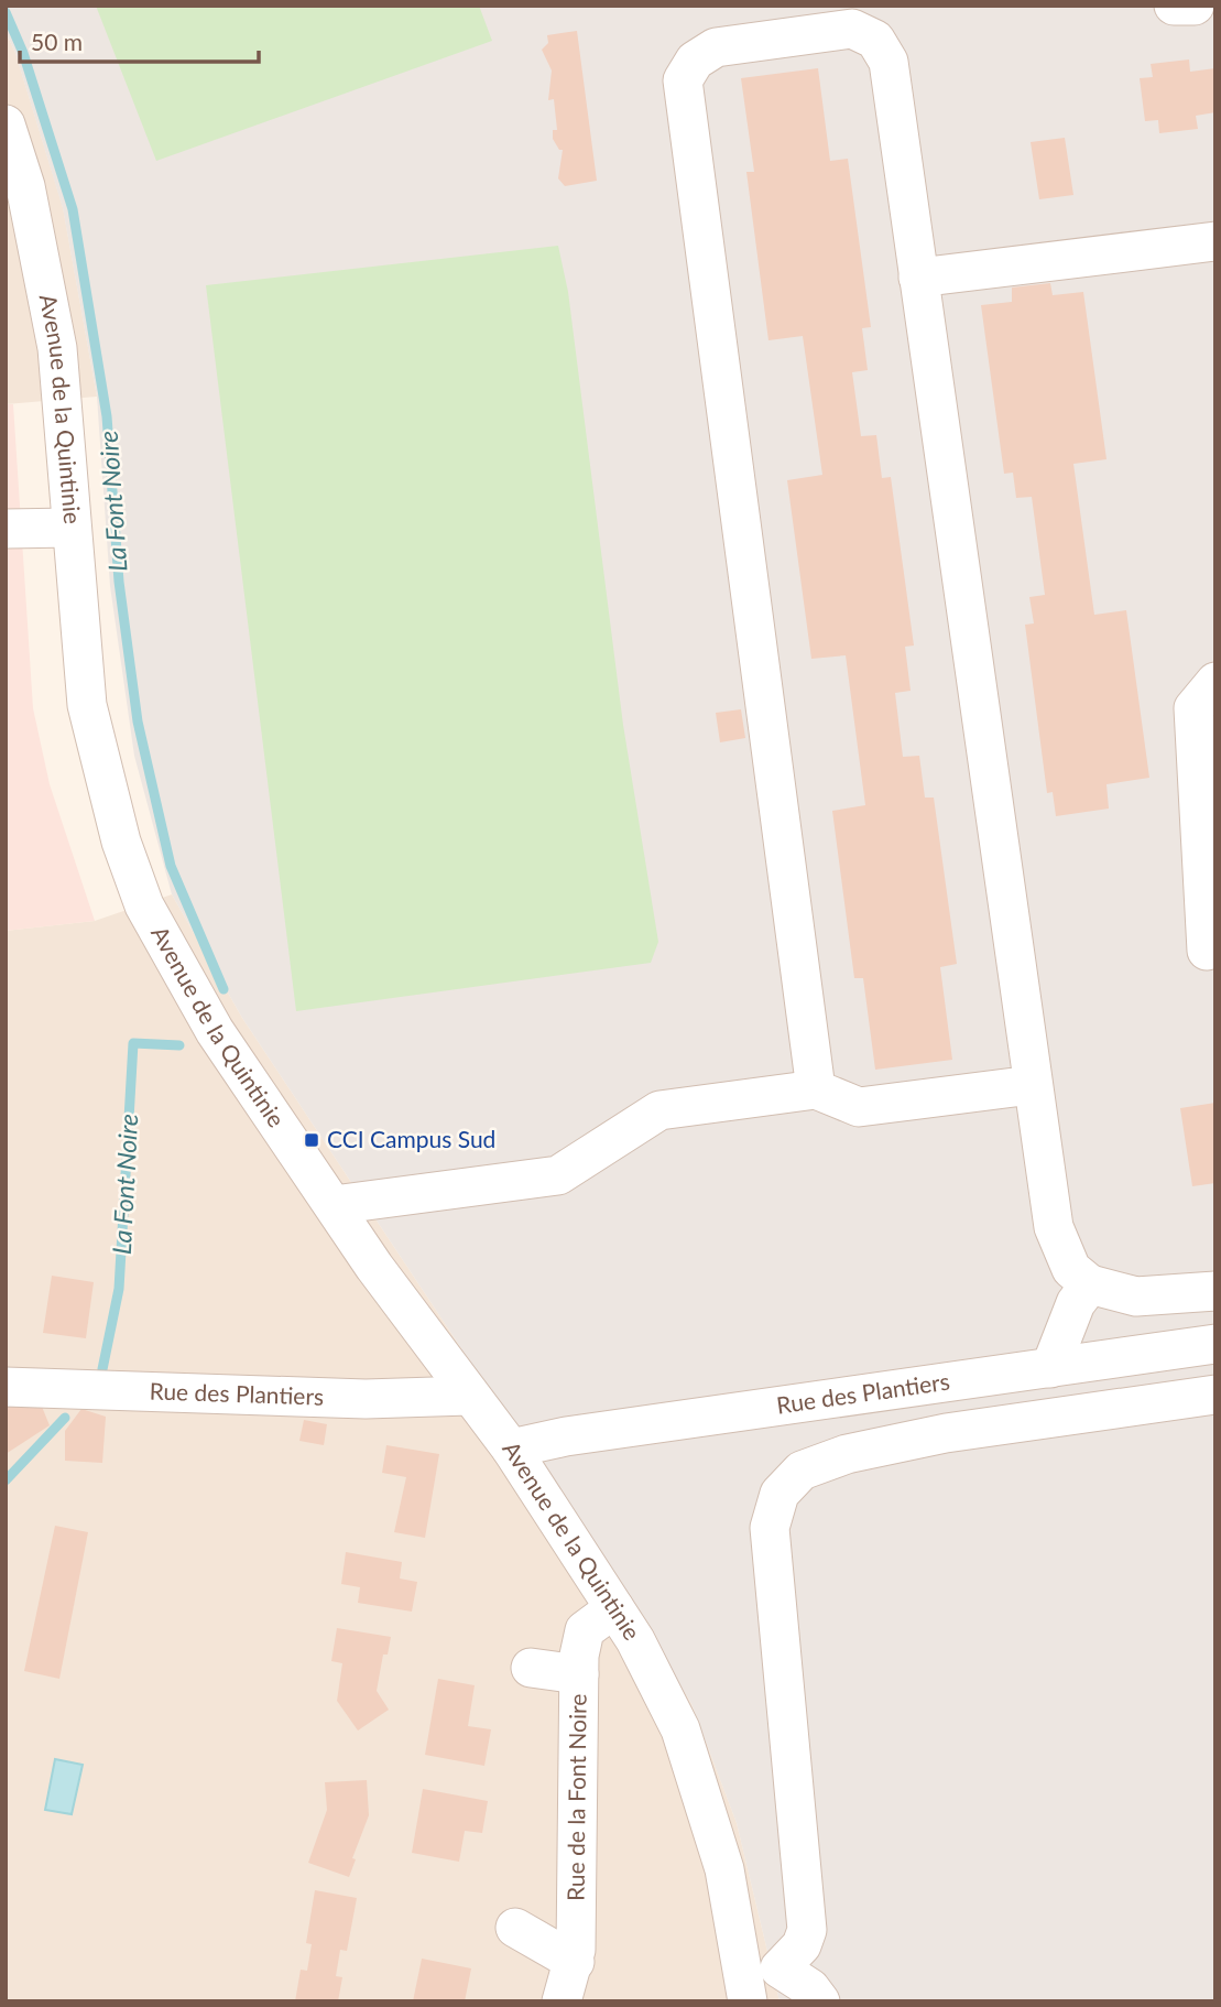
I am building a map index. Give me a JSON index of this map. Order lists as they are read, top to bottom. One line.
{"streets":{"street":["Avenue de la Quintinie","Rue des Plantiers","Rue de la Font Noire"]},"crossings":[["Avenue de la Quintinie","Rue des Plantiers"],["Avenue de la Quintinie","Rue de la Font Noire"]],"water":["La Font Noire"],"places":{"transit":["CCI Campus Sud"]},"scale_bar":"50 m"}
